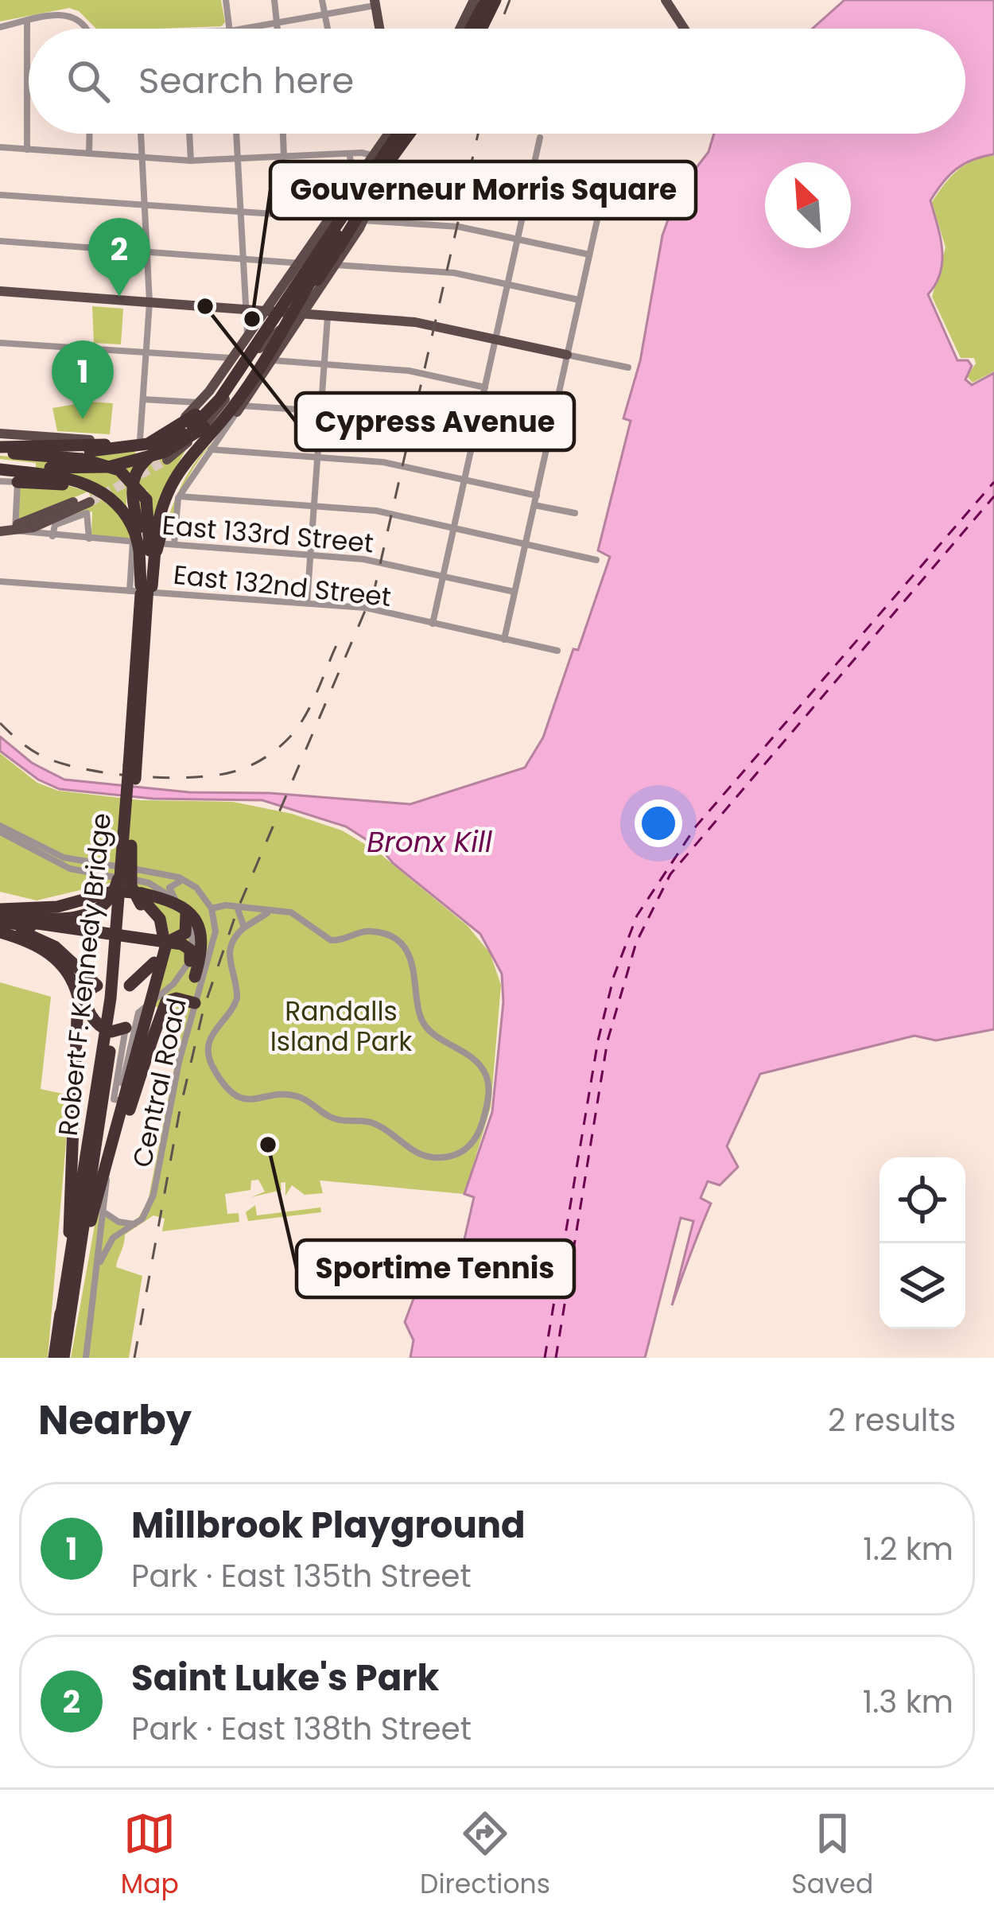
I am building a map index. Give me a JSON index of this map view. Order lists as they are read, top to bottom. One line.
{"streets":{"highway":["Robert F. Kennedy Bridge"],"street":["East 133rd Street","East 132nd Street","Central Road"]},"crossings":[["East 132nd Street","Robert F. Kennedy Bridge"]],"water":["Bronx Kill"],"parks":["Randalls Island Park"],"places":["Cypress Avenue","Gouverneur Morris Square","Sportime Tennis"],"north":"top left","page":{"search":"Search here","pins":["2","1"],"heading":["Nearby","2 results"],"list":[{"mark":"1","name":"Millbrook Playground","note":"Park · East 135th Street","value":"1.2 km"},{"mark":"2","name":"Saint Luke's Park","note":"Park · East 138th Street","value":"1.3 km"}],"nav":["Map","Directions","Saved"]}}
